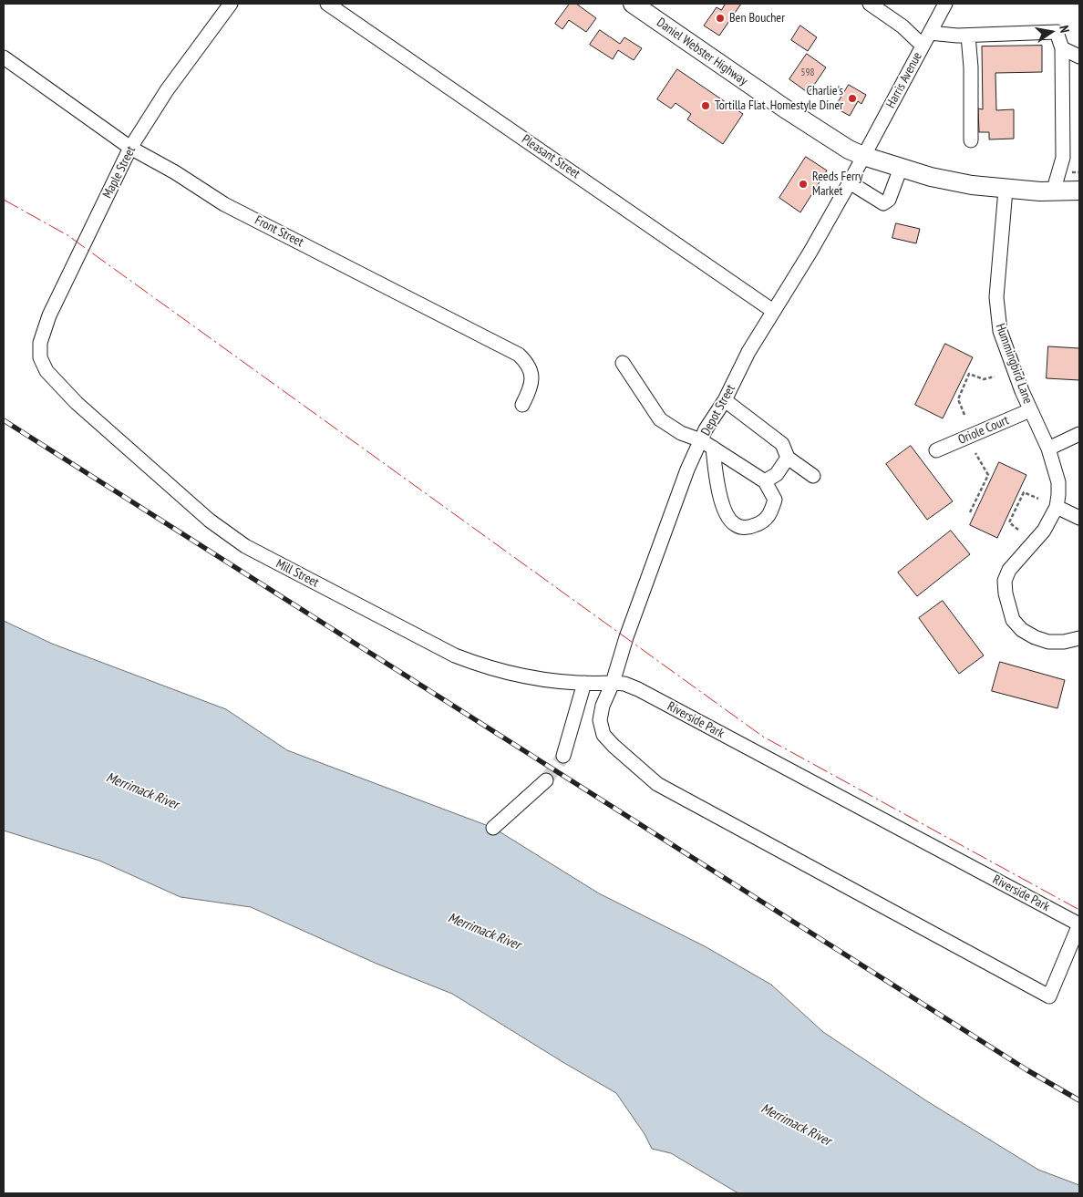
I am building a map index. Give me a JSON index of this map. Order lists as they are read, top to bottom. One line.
{"streets":{"main road":["Daniel Webster Highway"],"street":["Harris Avenue","Pleasant Street","Maple Street","Front Street","Hummingbird Lane","Depot Street","Oriole Court","Mill Street","Riverside Park"]},"crossings":[["Daniel Webster Highway","Harris Avenue"],["Daniel Webster Highway","Hummingbird Lane"],["Daniel Webster Highway","Depot Street"],["Harris Avenue","Depot Street"],["Pleasant Street","Depot Street"],["Maple Street","Front Street"],["Maple Street","Mill Street"],["Hummingbird Lane","Oriole Court"],["Depot Street","Mill Street"],["Depot Street","Riverside Park"],["Mill Street","Riverside Park"]],"water":["Merrimack River"],"places":["Ben Boucher","Charlie's Homestyle Diner","Tortilla Flat","Reeds Ferry Market"],"house_numbers":["598"],"north":"right"}
